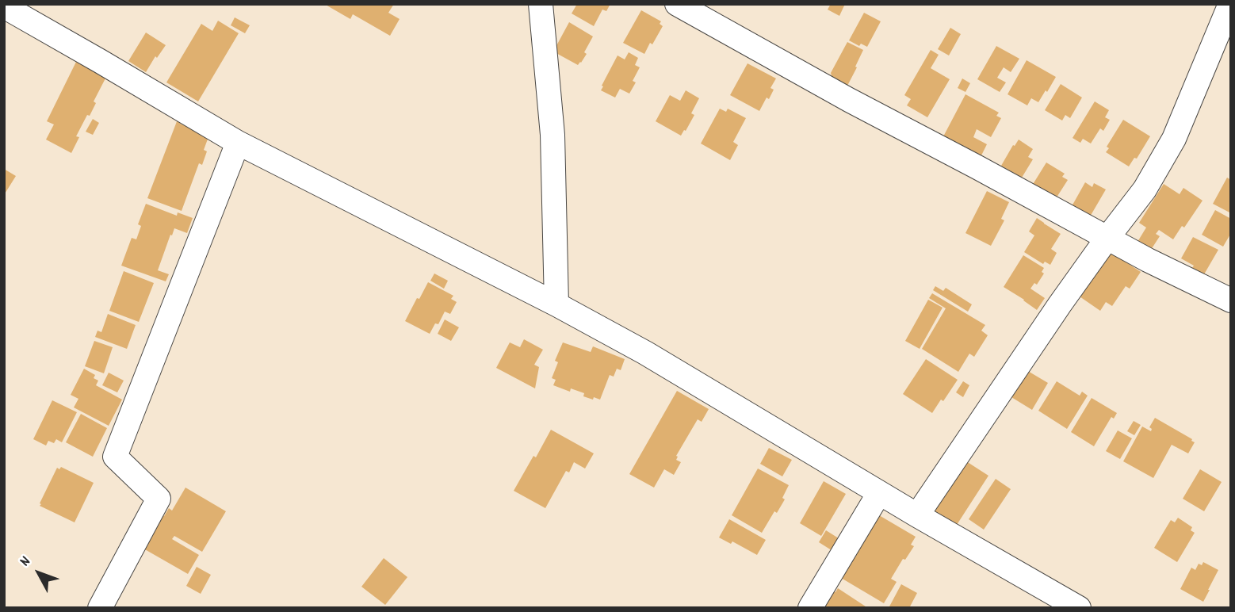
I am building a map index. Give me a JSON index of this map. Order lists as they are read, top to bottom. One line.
{"north":"top left"}
